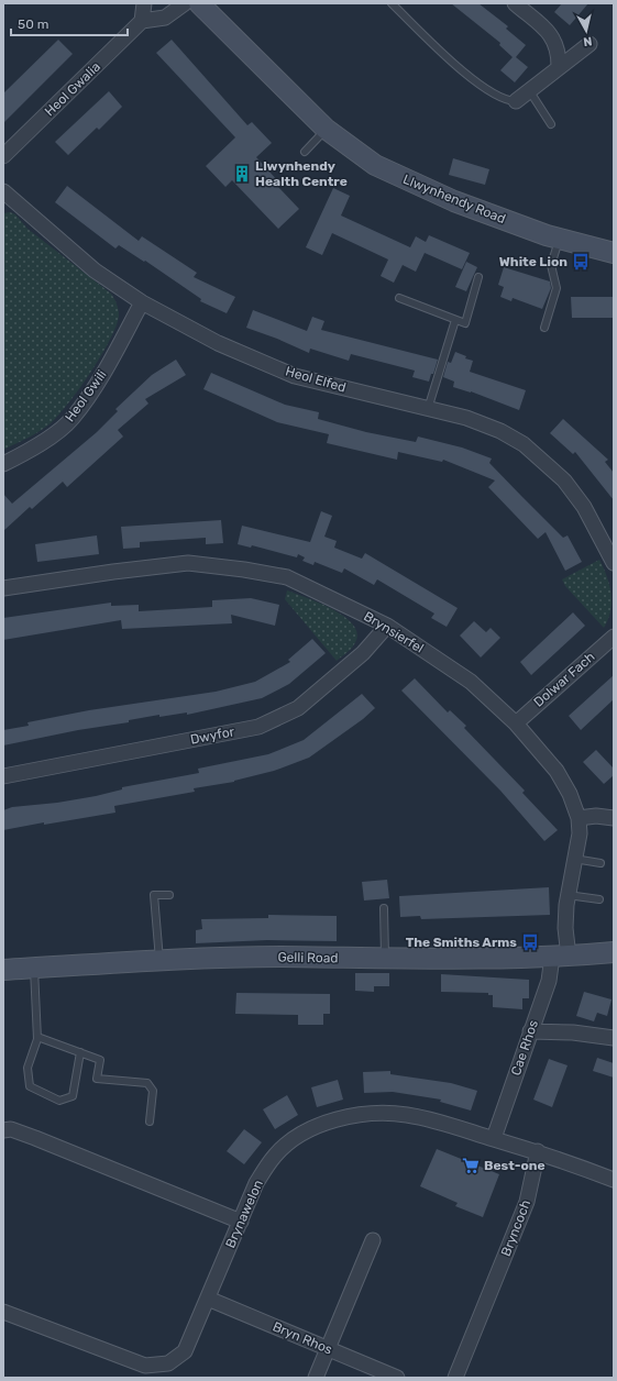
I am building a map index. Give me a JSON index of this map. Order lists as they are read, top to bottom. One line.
{"streets":{"main road":["Llwynhendy Road","Gelli Road"],"street":["Heol Gwalia","Heol Elfed","Heol Gwili","Brynsierfel","Dolwar Fach","Dwyfor","Cae Rhos","Brynawelon","Bryncoch","Bryn Rhos"]},"crossings":[["Heol Elfed","Heol Gwili"],["Brynsierfel","Dolwar Fach"],["Brynsierfel","Dwyfor"],["Brynsierfel","Gelli Road"],["Brynsierfel","Cae Rhos"],["Gelli Road","Cae Rhos"],["Cae Rhos","Brynawelon"],["Brynawelon","Bryncoch"],["Brynawelon","Bryn Rhos"]],"places":{"building":["Llwynhendy Health Centre"],"bus stop":["White Lion","The Smiths Arms"],"supermarket":["Best-one"]},"scale_bar":"50 m","north":"bottom"}
